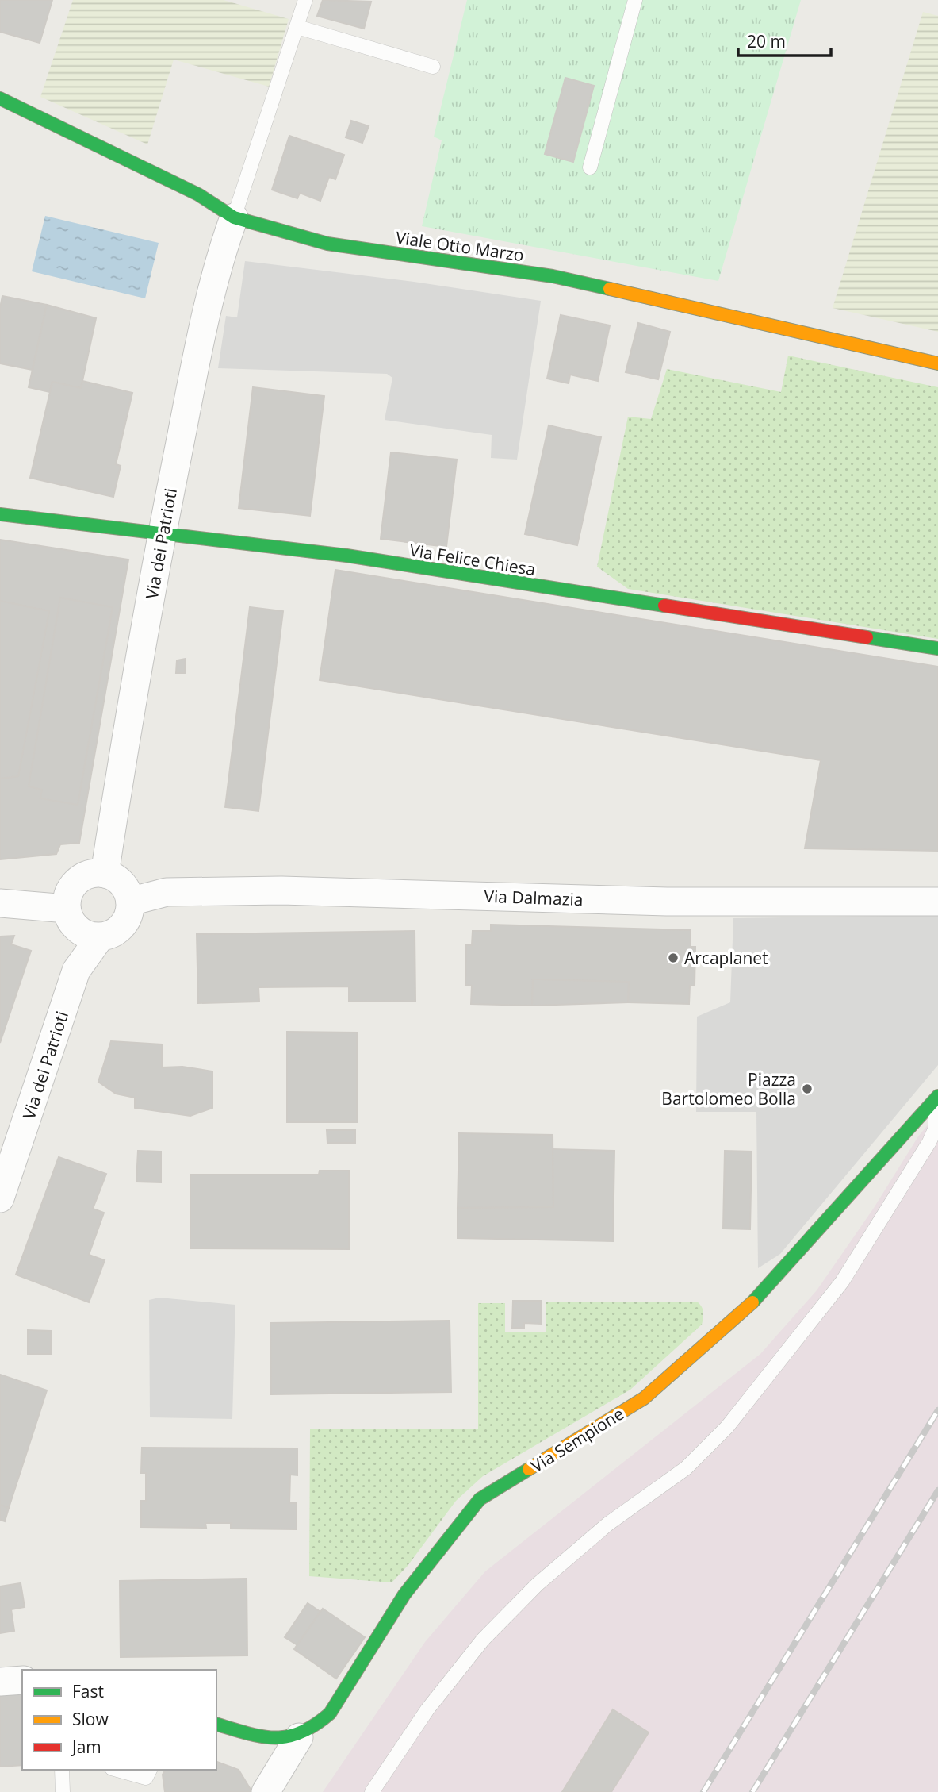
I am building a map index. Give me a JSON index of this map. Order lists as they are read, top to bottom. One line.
{"streets":{"street":["Viale Otto Marzo","Via dei Patrioti","Via Felice Chiesa","Via Dalmazia","Via Sempione"]},"crossings":[["Viale Otto Marzo","Via dei Patrioti"],["Via dei Patrioti","Via Felice Chiesa"],["Via dei Patrioti","Via Dalmazia"]],"places":["Arcaplanet","Piazza Bartolomeo Bolla"],"legend":["Fast","Slow","Jam"],"scale_bar":"20 m"}
